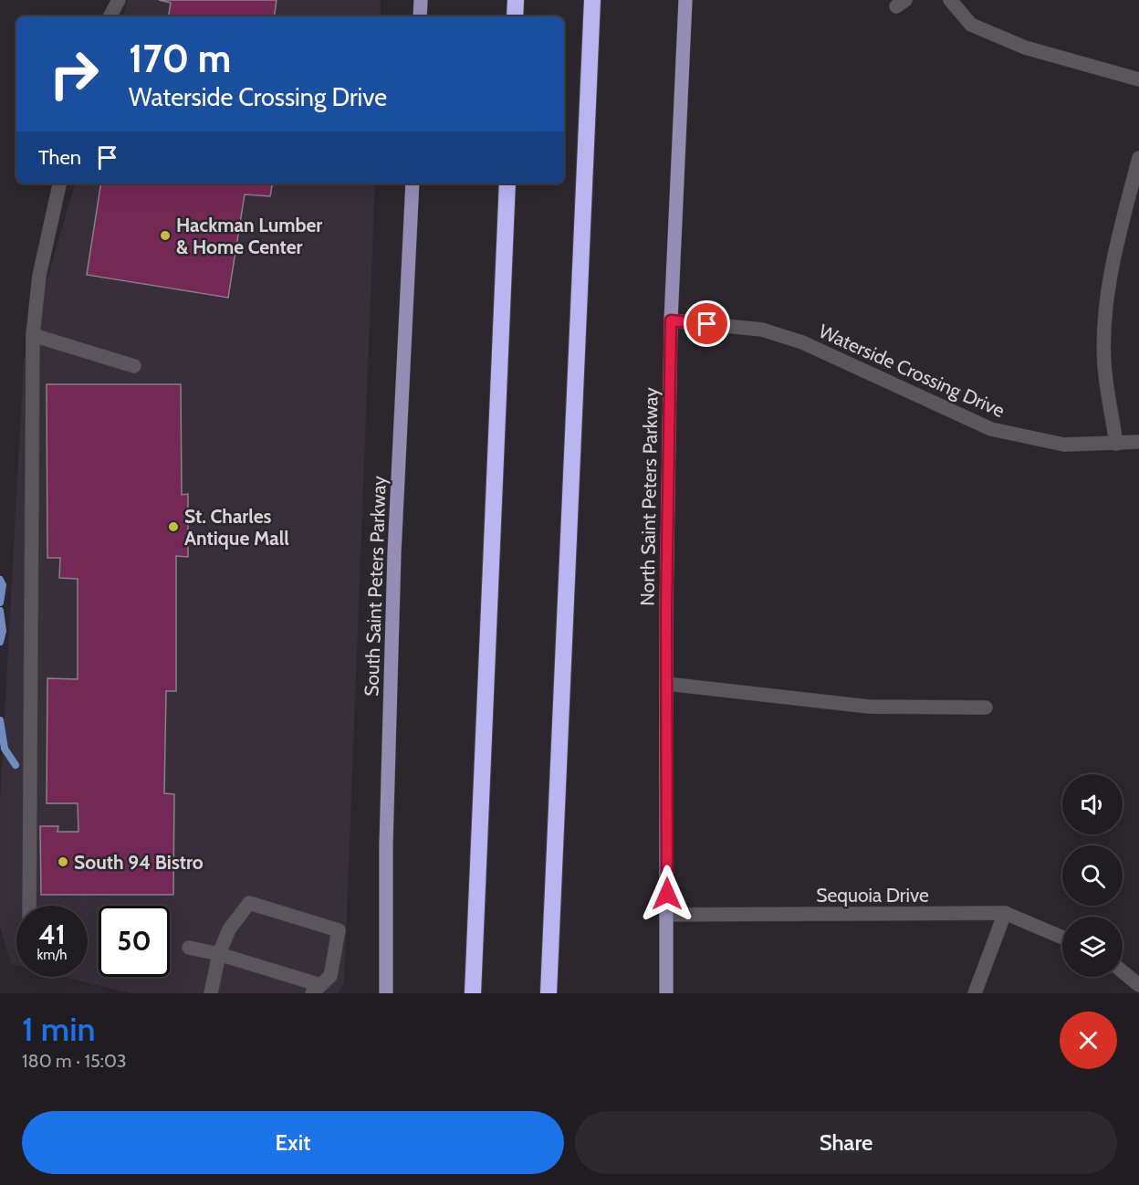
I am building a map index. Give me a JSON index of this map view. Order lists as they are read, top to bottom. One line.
{"streets":{"main road":["North Saint Peters Parkway","South Saint Peters Parkway"],"street":["Waterside Crossing Drive","Sequoia Drive"]},"crossings":[["Waterside Crossing Drive","North Saint Peters Parkway"],["North Saint Peters Parkway","Sequoia Drive"]],"places":["Hackman Lumber & Home Center","St. Charles Antique Mall","South 94 Bistro"],"page":{"turn":["170 m","Waterside Crossing Drive"],"then":"Then","speed":"41 km/h","limit":"50","heading":["1 min","180 m · 15:03"],"buttons":["Exit","Share"]}}
